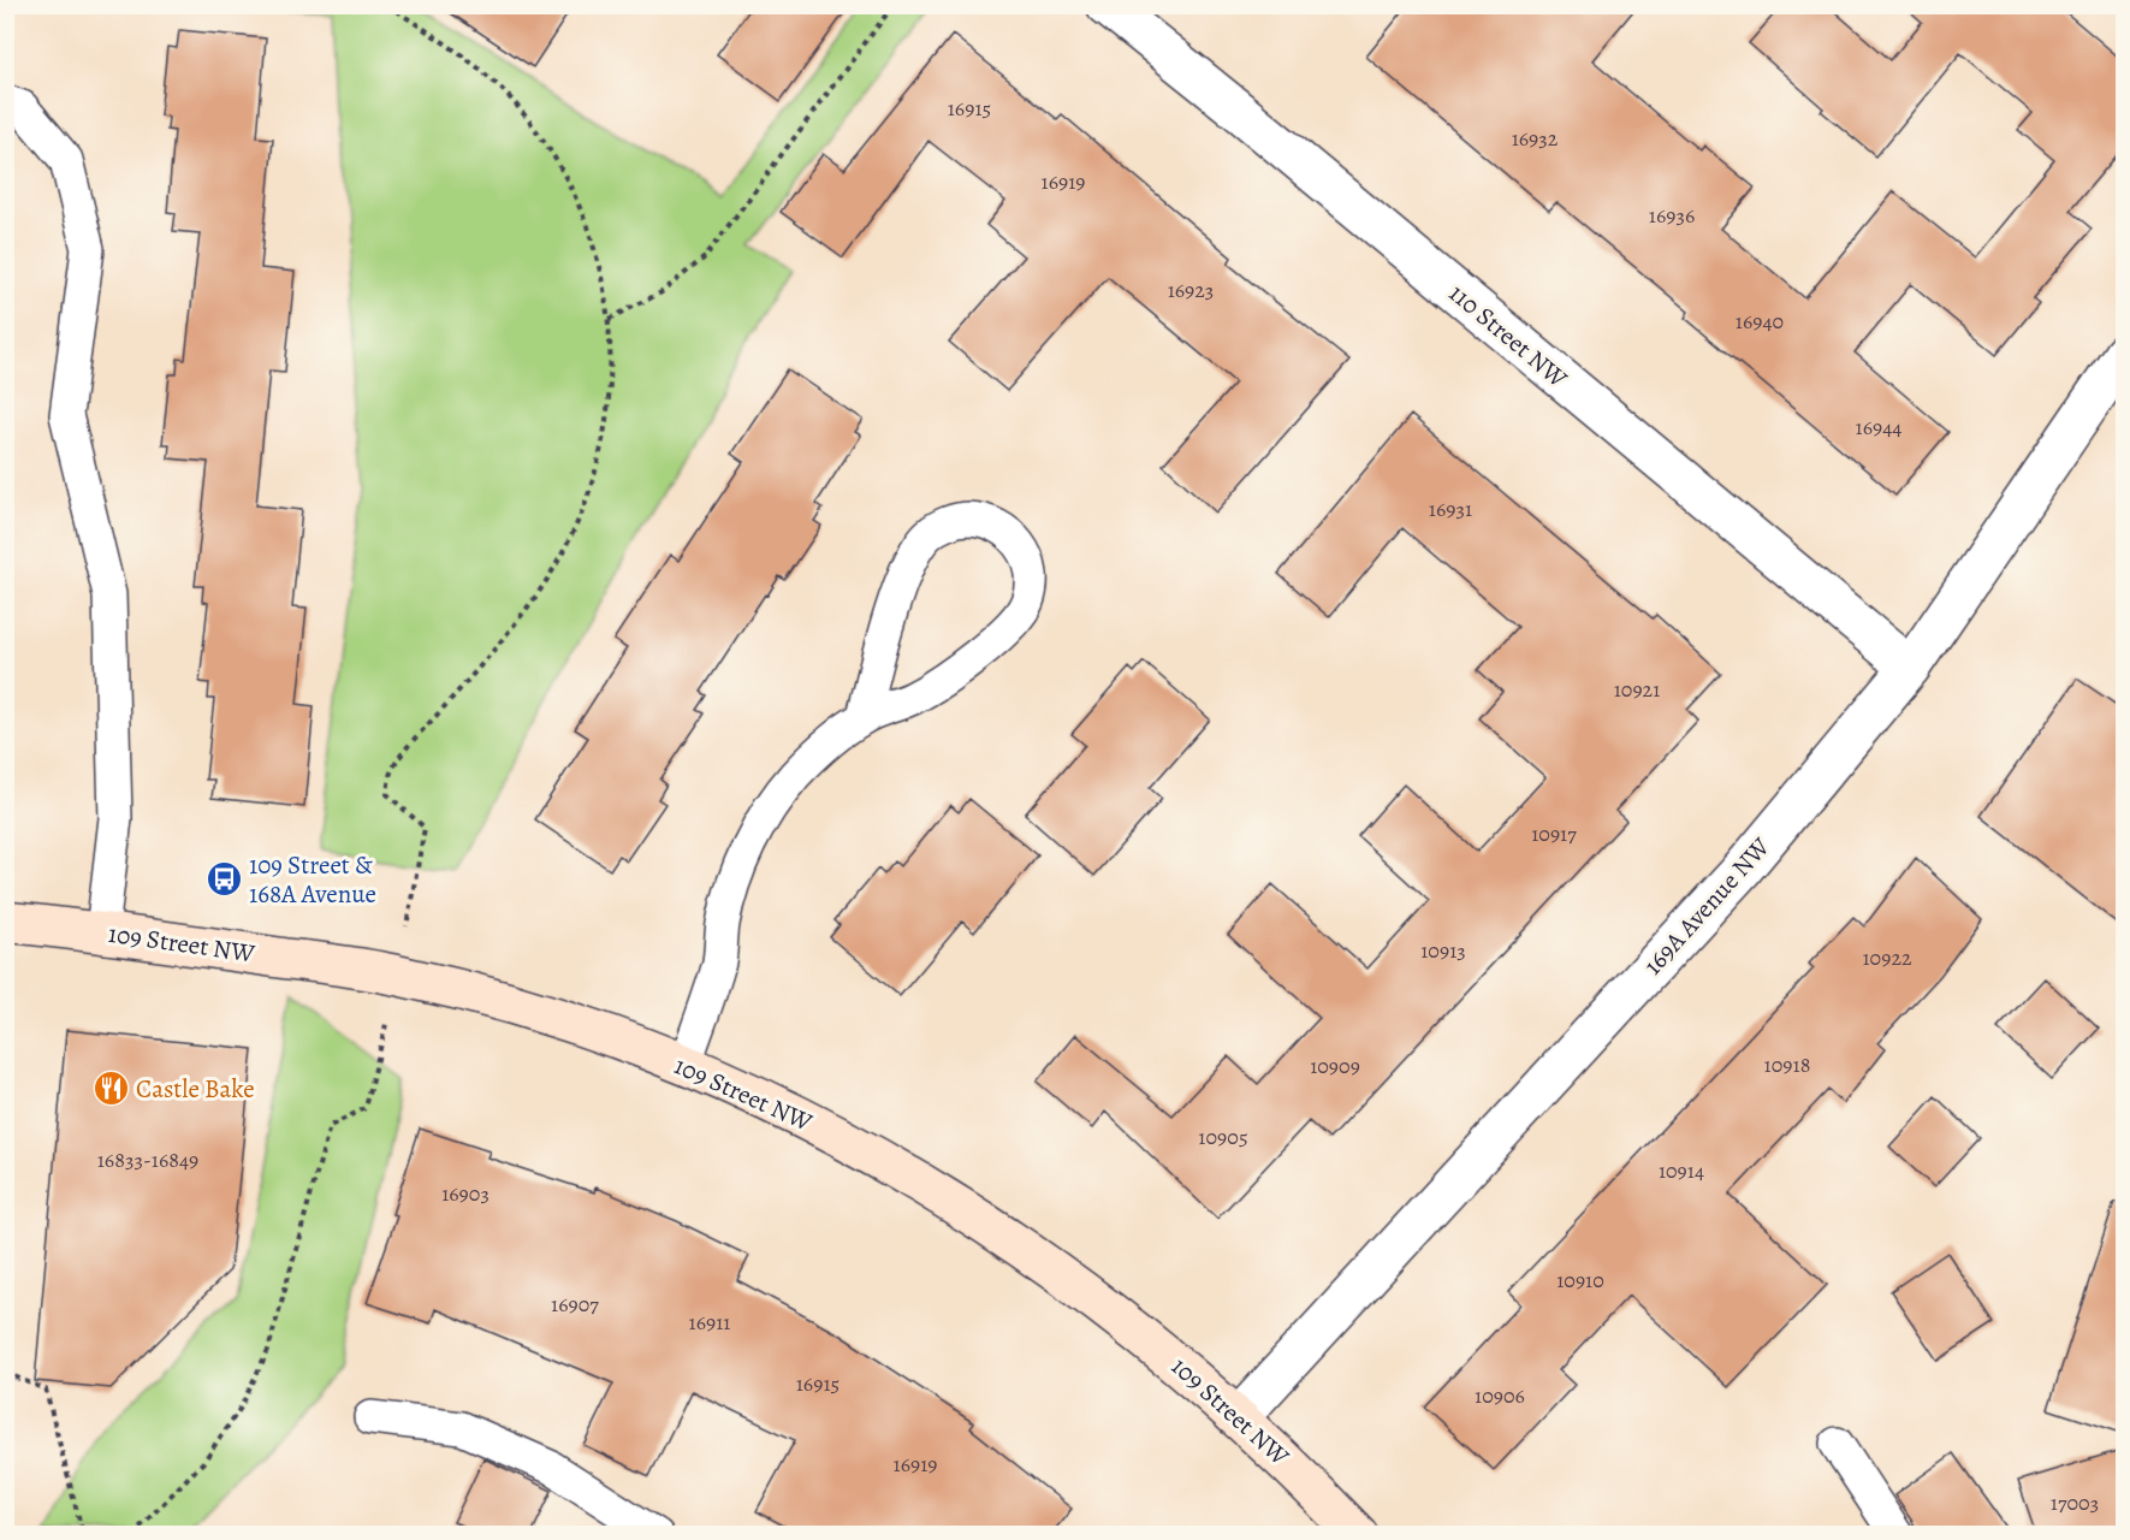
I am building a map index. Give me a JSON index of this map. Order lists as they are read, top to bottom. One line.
{"streets":{"street":["110 Street NW","169A Avenue NW","109 Street NW"]},"crossings":[["110 Street NW","169A Avenue NW"],["169A Avenue NW","109 Street NW"]],"places":{"bus stop":["109 Street & 168A Avenue"],"restaurant":["Castle Bake"]},"house_numbers":["16915","16932","16919","16936","16923","16940","16944","16931","10921","10917","10913","10922","10918","10909","10905","16833-16849","10914","16903","10910","16907","16911","16915","10906","16919","17003"]}
